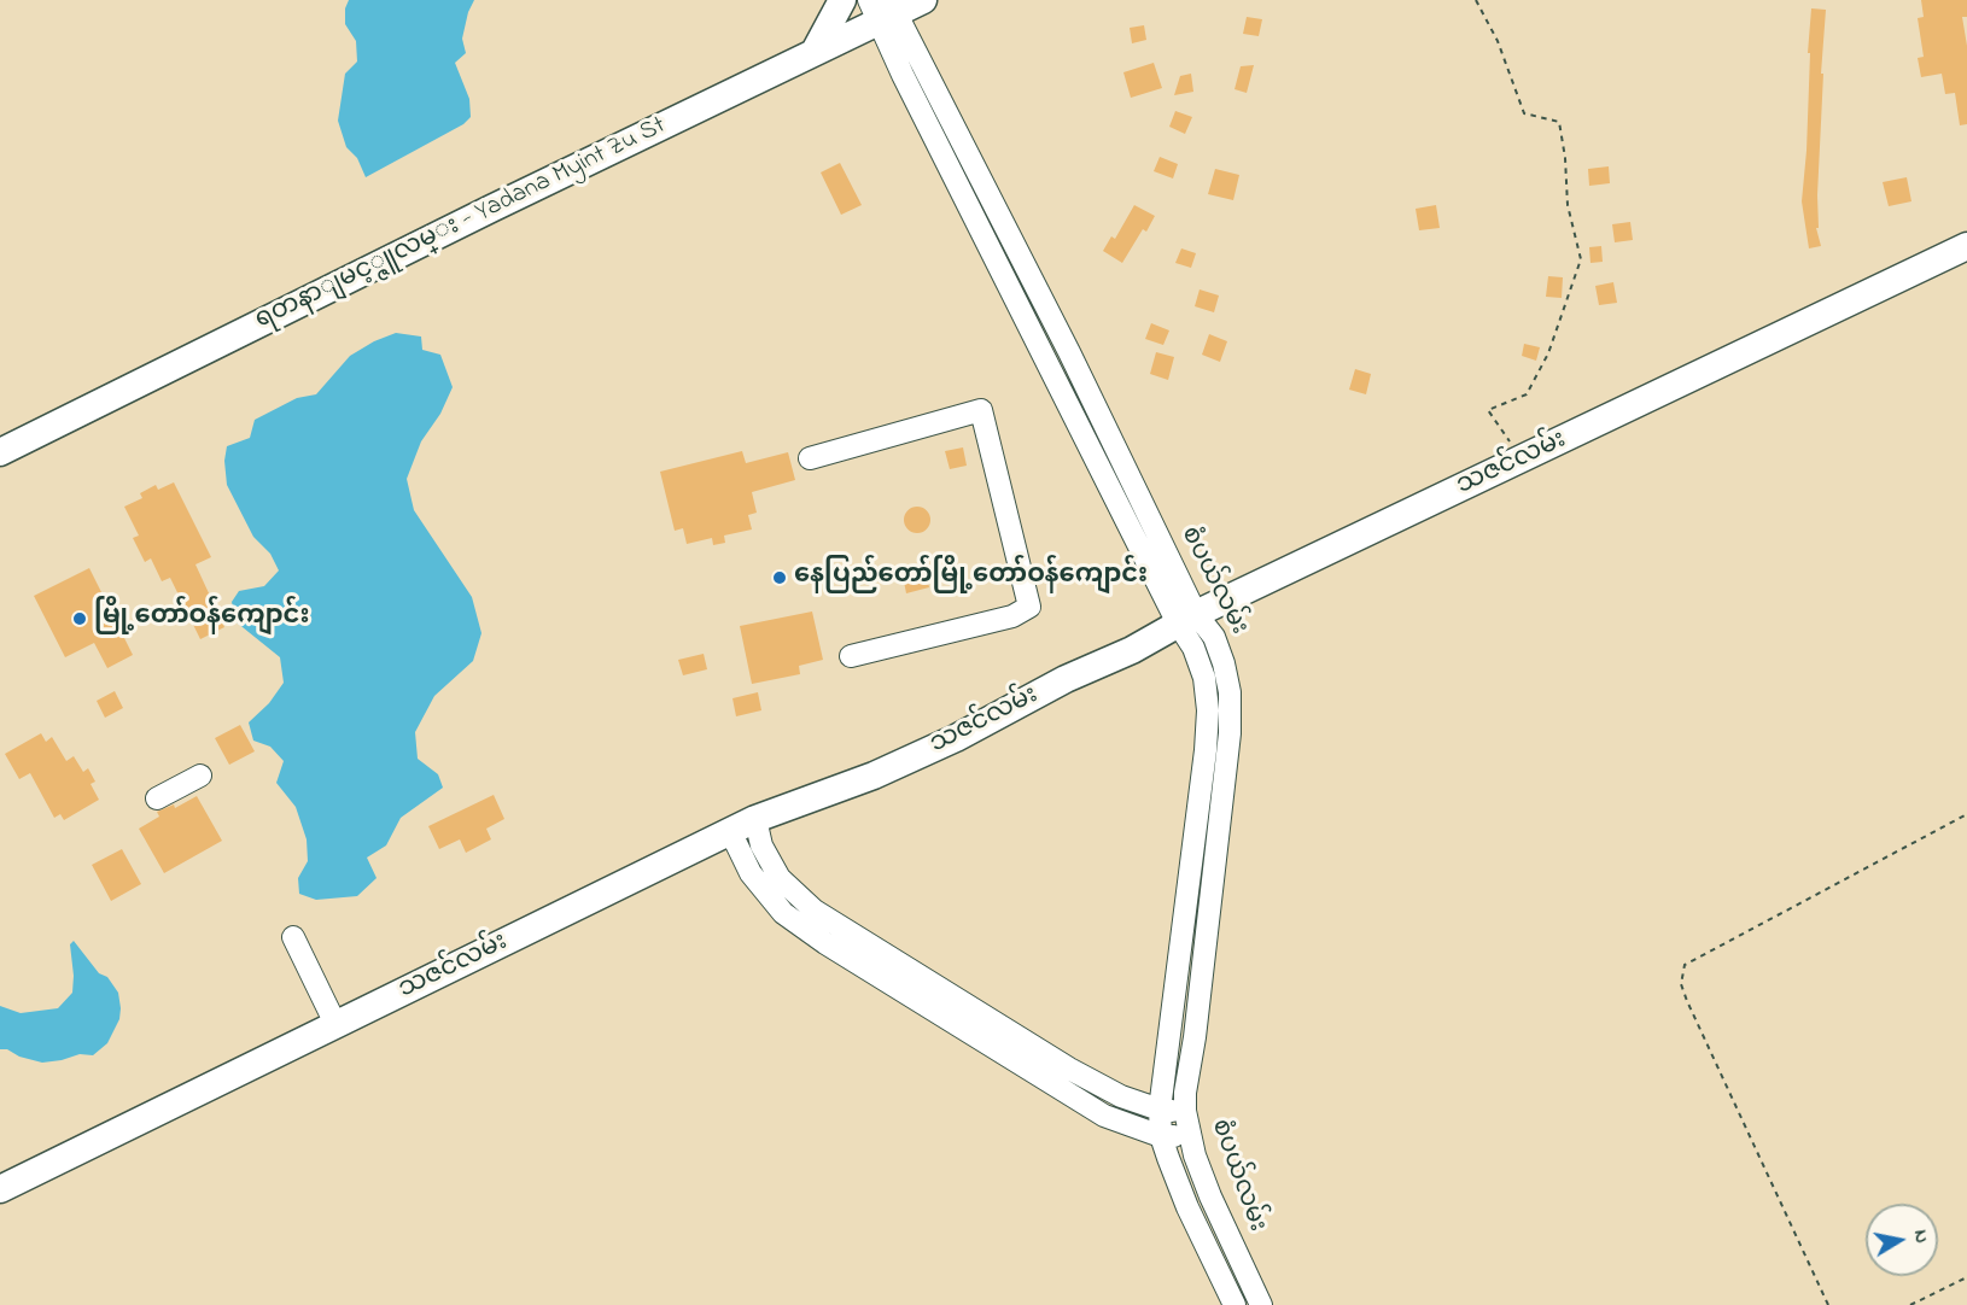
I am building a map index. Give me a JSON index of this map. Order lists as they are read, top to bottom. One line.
{"streets":{"main road":["ရတနာျမင့္ဇူလမ္း - Yadana Myint Zu St","သဇင်လမ်း"],"street":["စံပယ်လမ်း"]},"crossings":[["ရတနာျမင့္ဇူလမ္း - Yadana Myint Zu St","စံပယ်လမ်း"],["သဇင်လမ်း","စံပယ်လမ်း"]],"places":["နေပြည်တော်မြို့တော်ဝန်ကျောင်း","မြို့တော်ဝန်ကျောင်း"],"north":"right"}
